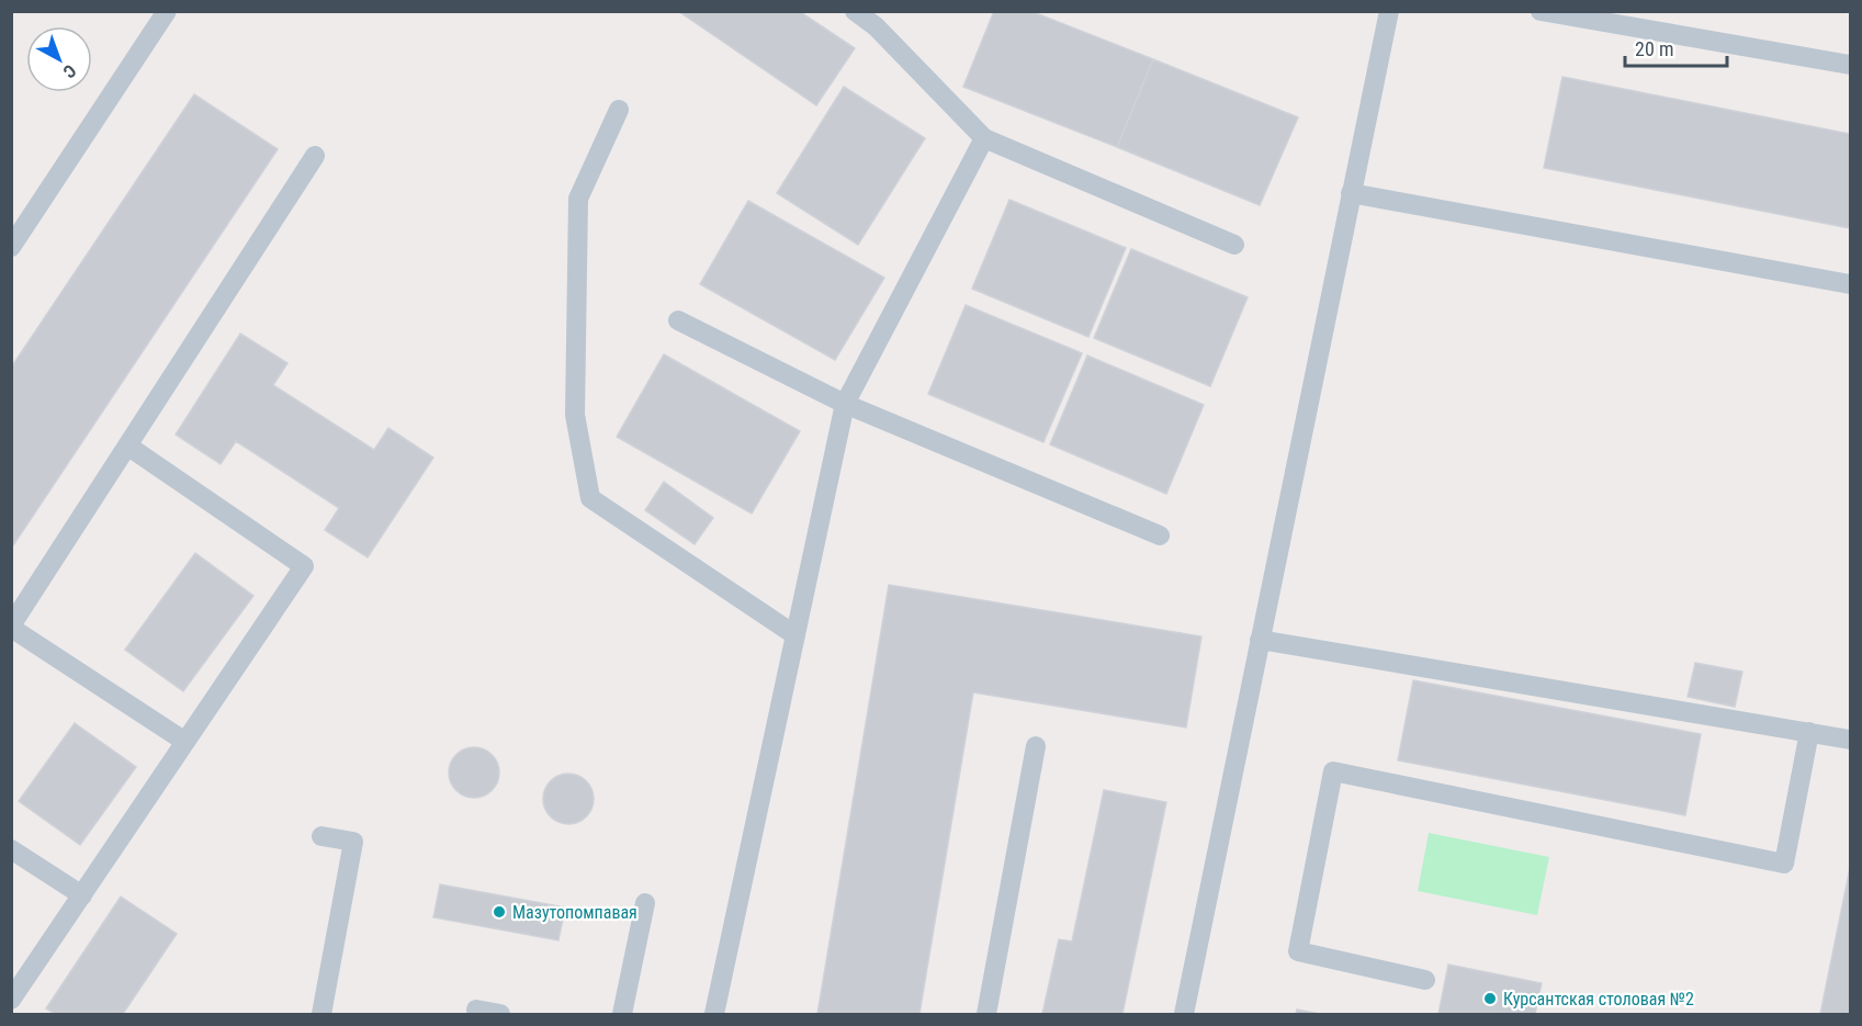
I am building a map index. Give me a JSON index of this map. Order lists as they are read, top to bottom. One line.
{"places":["Мазутопомпавая","Курсантская столовая №2"],"scale_bar":"20 m","north":"bottom right"}
